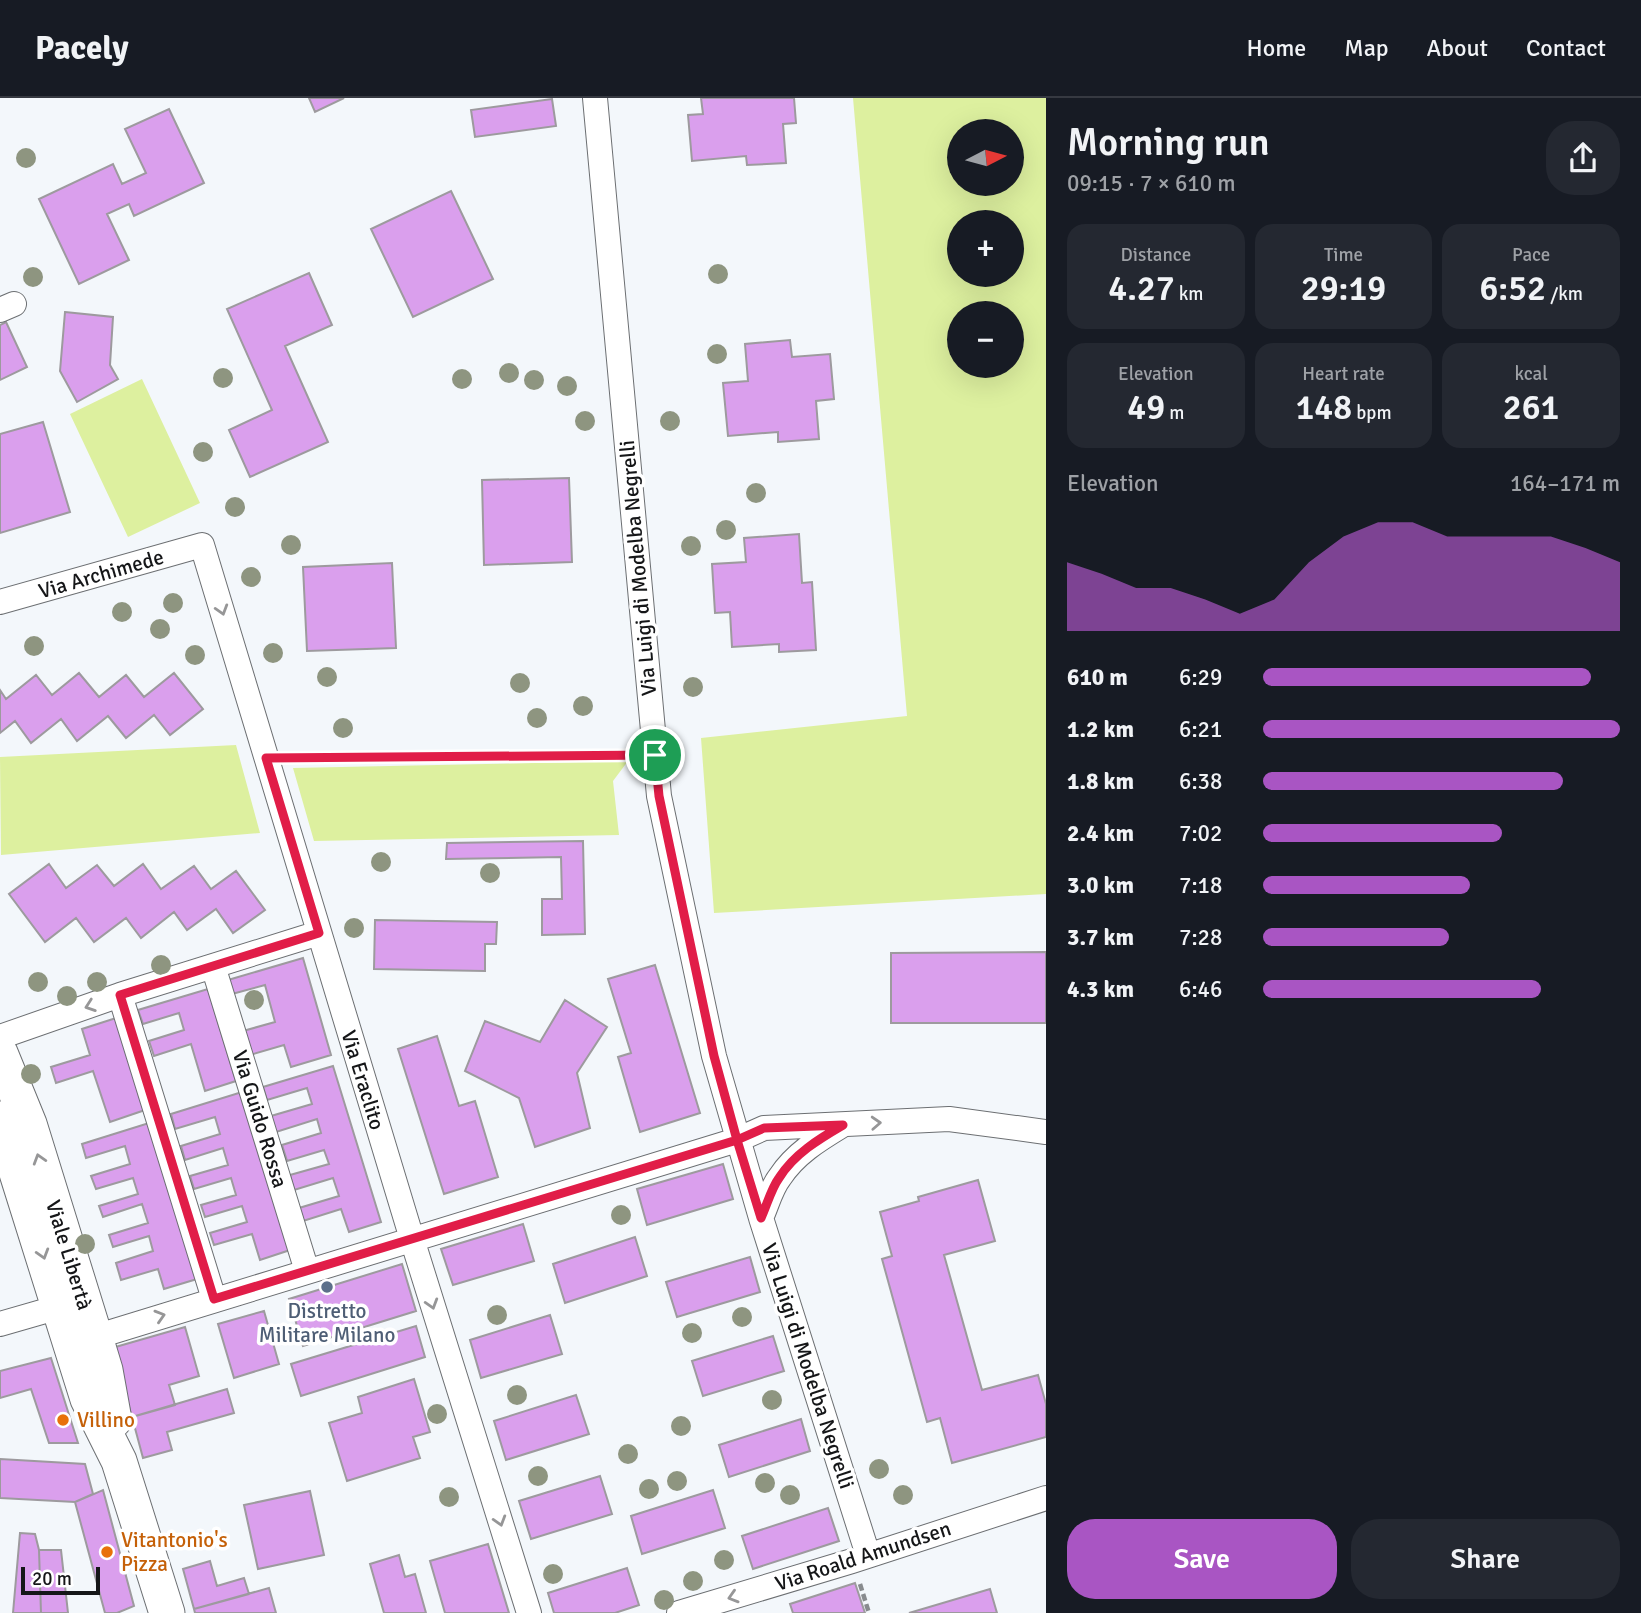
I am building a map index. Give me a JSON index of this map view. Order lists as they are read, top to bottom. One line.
{"streets":{"main road":["Viale Libertà"],"street":["Via Luigi di Modelba Negrelli","Via Archimede","Via Eraclito","Via Guido Rossa","Via Roald Amundsen"]},"crossings":[["Via Luigi di Modelba Negrelli","Via Roald Amundsen"],["Via Archimede","Via Eraclito"]],"one_way":["Via Eraclito","Via Roald Amundsen"],"places":["Distretto Militare Milano","Villino","Vitantonio's Pizza"],"scale_bar":"20 m","north":"right","page":{"header":"Pacely","nav":["Home","Map","About","Contact"],"heading":["Morning run","09:15 · 7 × 610 m"],"map_buttons":["+","−"],"stats":[["Distance","4.27 km"],["Time","29:19"],["Pace","6:52 /km"],["Elevation","49 m"],["Heart rate","148 bpm"],["kcal","261"]],"chart":["Elevation","164–171 m"],"list":[{"name":"610 m","note":"6:29"},{"name":"1.2 km","note":"6:21"},{"name":"1.8 km","note":"6:38"},{"name":"2.4 km","note":"7:02"},{"name":"3.0 km","note":"7:18"},{"name":"3.7 km","note":"7:28"},{"name":"4.3 km","note":"6:46"}],"buttons":["Save","Share"],"scale":"20 m"}}
